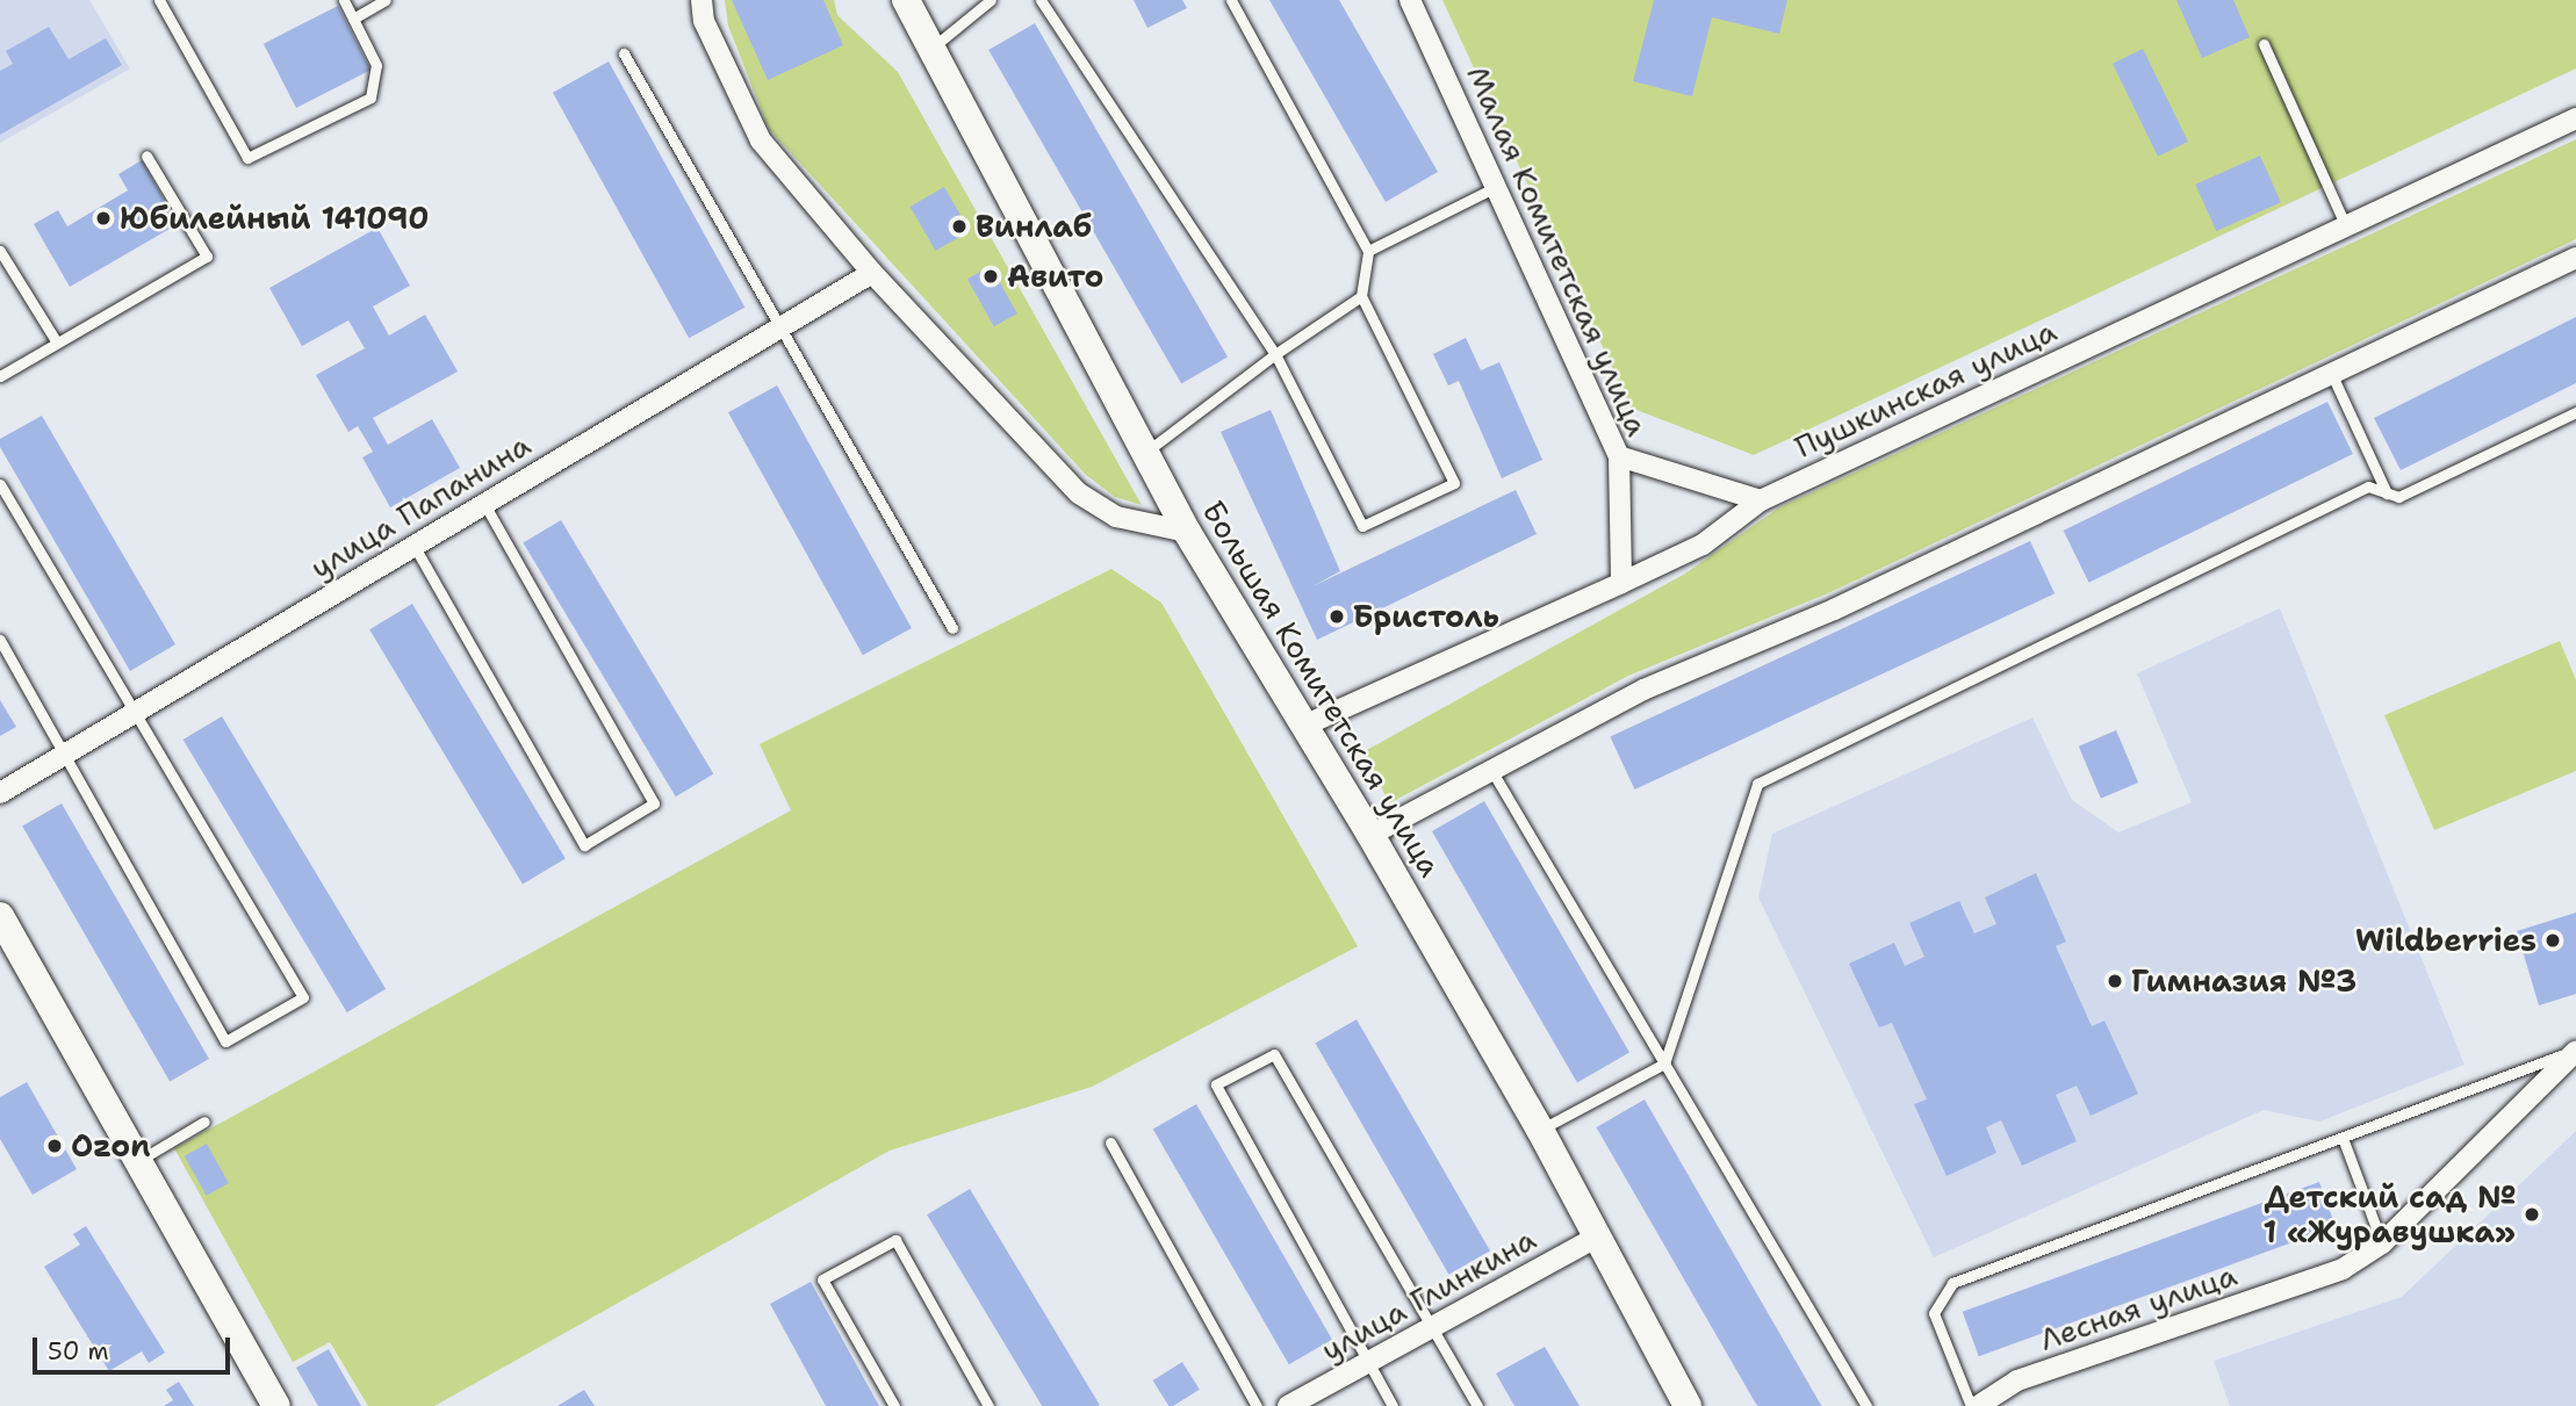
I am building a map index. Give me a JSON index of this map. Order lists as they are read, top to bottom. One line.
{"streets":{"street":["Малая Комитетская улица","Пушкинская улица","улица Папанина","Большая Комитетская улица","улица Глинкина","Лесная улица"]},"crossings":[["Малая Комитетская улица","Пушкинская улица"],["Пушкинская улица","Большая Комитетская улица"],["Большая Комитетская улица","улица Глинкина"]],"places":["Юбилейный 141090","Винлаб","Авито","Бристоль","Wildberries","Гимназия №3","Ozon","Детский сад № 1 «Журавушка»"],"scale_bar":"50 m"}
